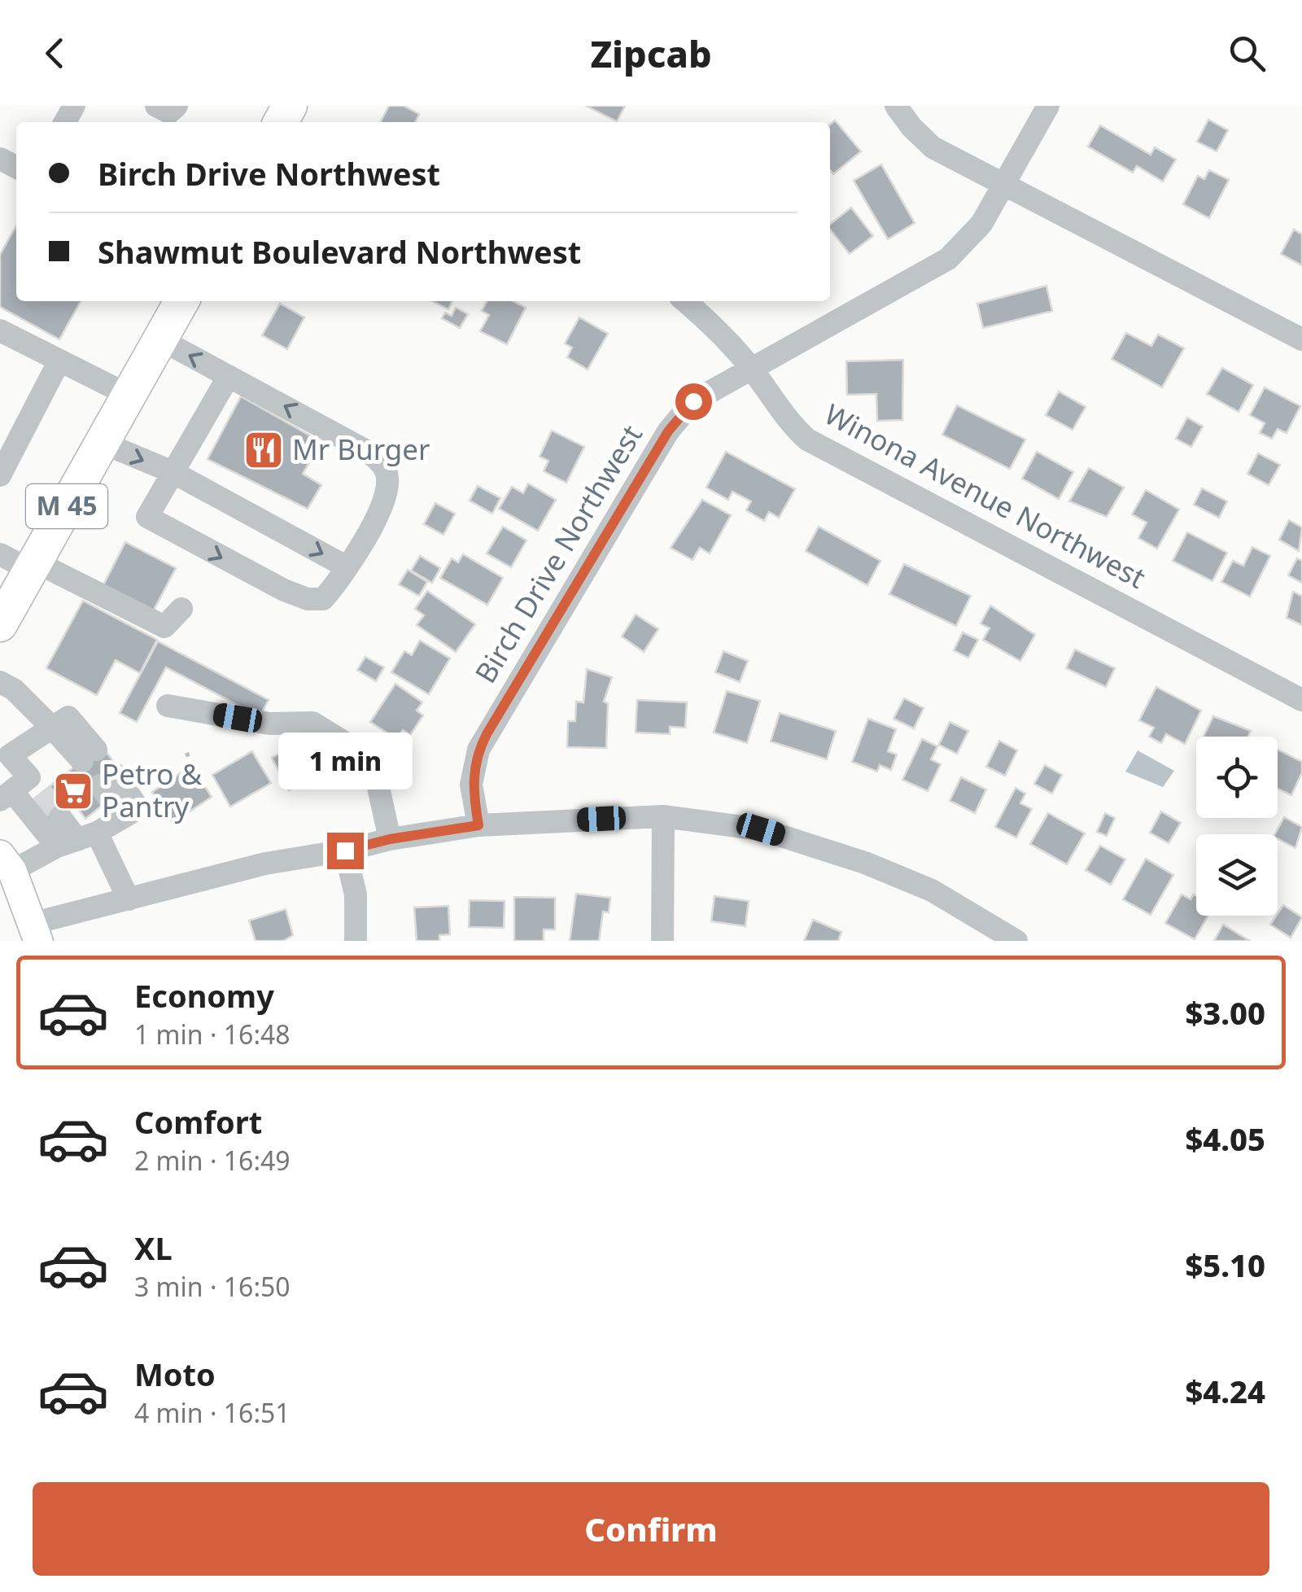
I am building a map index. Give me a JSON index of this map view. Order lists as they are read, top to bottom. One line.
{"streets":{"highway":["M 45"],"street":["Winona Avenue Northwest","Birch Drive Northwest"]},"crossings":[["Winona Avenue Northwest","Birch Drive Northwest"]],"places":{"restaurant":["Mr Burger"],"supermarket":["Petro & Pantry"]},"page":{"header":"Zipcab","banner":["Birch Drive Northwest","Shawmut Boulevard Northwest"],"bubble":"1 min","list":[{"name":"Economy","note":"1 min · 16:48","value":"$3.00"},{"name":"Comfort","note":"2 min · 16:49","value":"$4.05"},{"name":"XL","note":"3 min · 16:50","value":"$5.10"},{"name":"Moto","note":"4 min · 16:51","value":"$4.24"}],"buttons":"Confirm"}}
